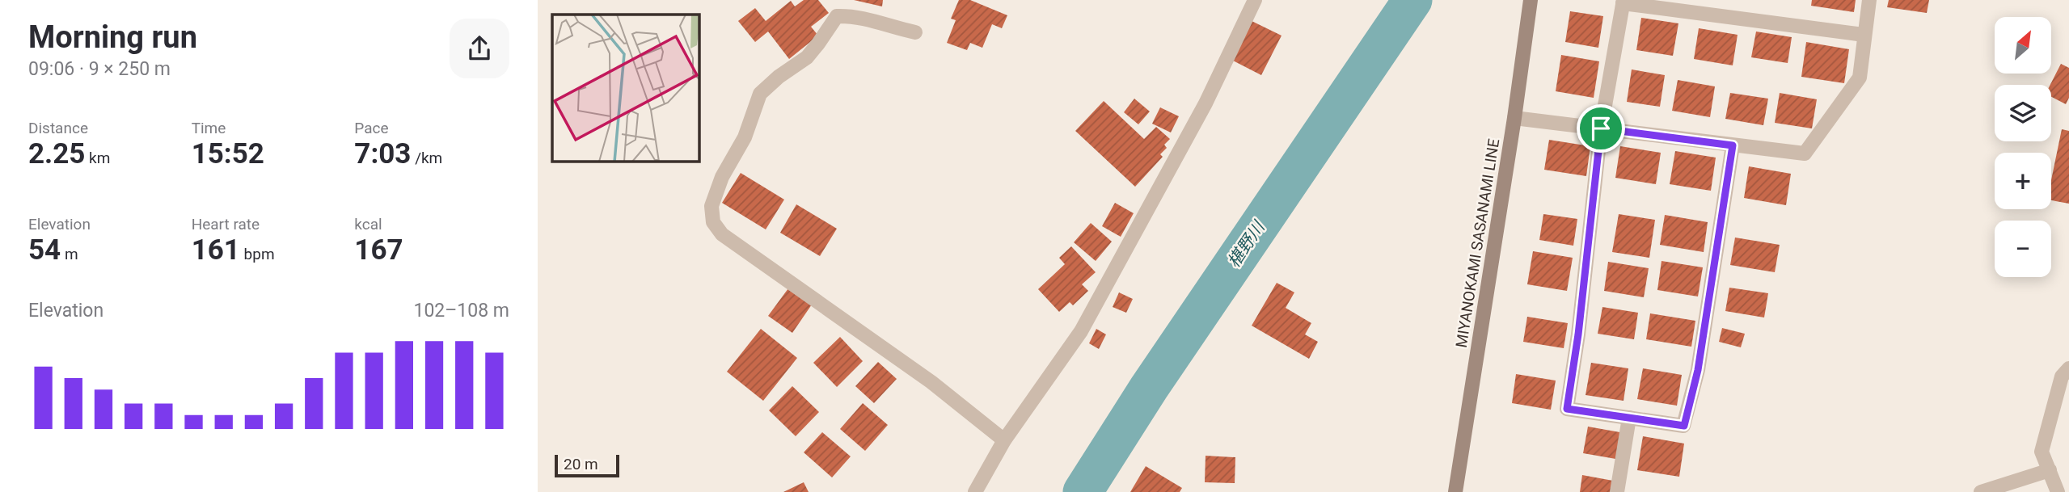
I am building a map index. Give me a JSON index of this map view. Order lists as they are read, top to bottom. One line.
{"streets":{"main road":["MIYANOKAMI SASANAMI LINE"]},"water":["椹野川"],"scale_bar":"20 m","north":"top right","page":{"heading":["Morning run","09:06 · 9 × 250 m"],"map_buttons":["+","−"],"stats":[["Distance","2.25 km"],["Time","15:52"],["Pace","7:03 /km"],["Elevation","54 m"],["Heart rate","161 bpm"],["kcal","167"]],"chart":["Elevation","102–108 m"],"scale":"20 m"}}
